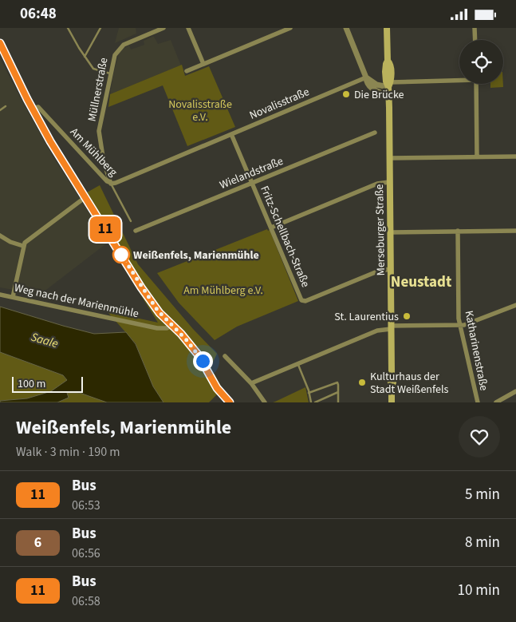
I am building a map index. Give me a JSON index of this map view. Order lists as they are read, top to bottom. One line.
{"streets":{"main road":["Merseburger Straße"],"street":["Müllnerstraße","Novalisstraße","Am Mühlberg","Wielandstraße","Fritz-Schellbach-Straße","Weg nach der Marienmühle","Katharinenstraße"]},"crossings":[["Müllnerstraße","Novalisstraße"],["Müllnerstraße","Am Mühlberg"],["Novalisstraße","Am Mühlberg"],["Novalisstraße","Fritz-Schellbach-Straße"],["Wielandstraße","Fritz-Schellbach-Straße"],["Merseburger Straße","Fritz-Schellbach-Straße"]],"districts":["Neustadt"],"water":["Saale"],"parks":["Novalisstraße e.V.","Am Mühlberg e.V."],"places":["Die Brücke","Weißenfels, Marienmühle","St. Laurentius","Kulturhaus der Stadt Weißenfels"],"lines":["bus line 11"],"scale_bar":"100 m","page":{"status":"06:48","on_map":"11","scale":"100 m","heading":["Weißenfels, Marienmühle","Walk · 3 min · 190 m"],"list":[{"mark":"11","name":"Bus","note":"06:53","value":"5 min"},{"mark":"6","name":"Bus","note":"06:56","value":"8 min"},{"mark":"11","name":"Bus","note":"06:58","value":"10 min"}]}}
